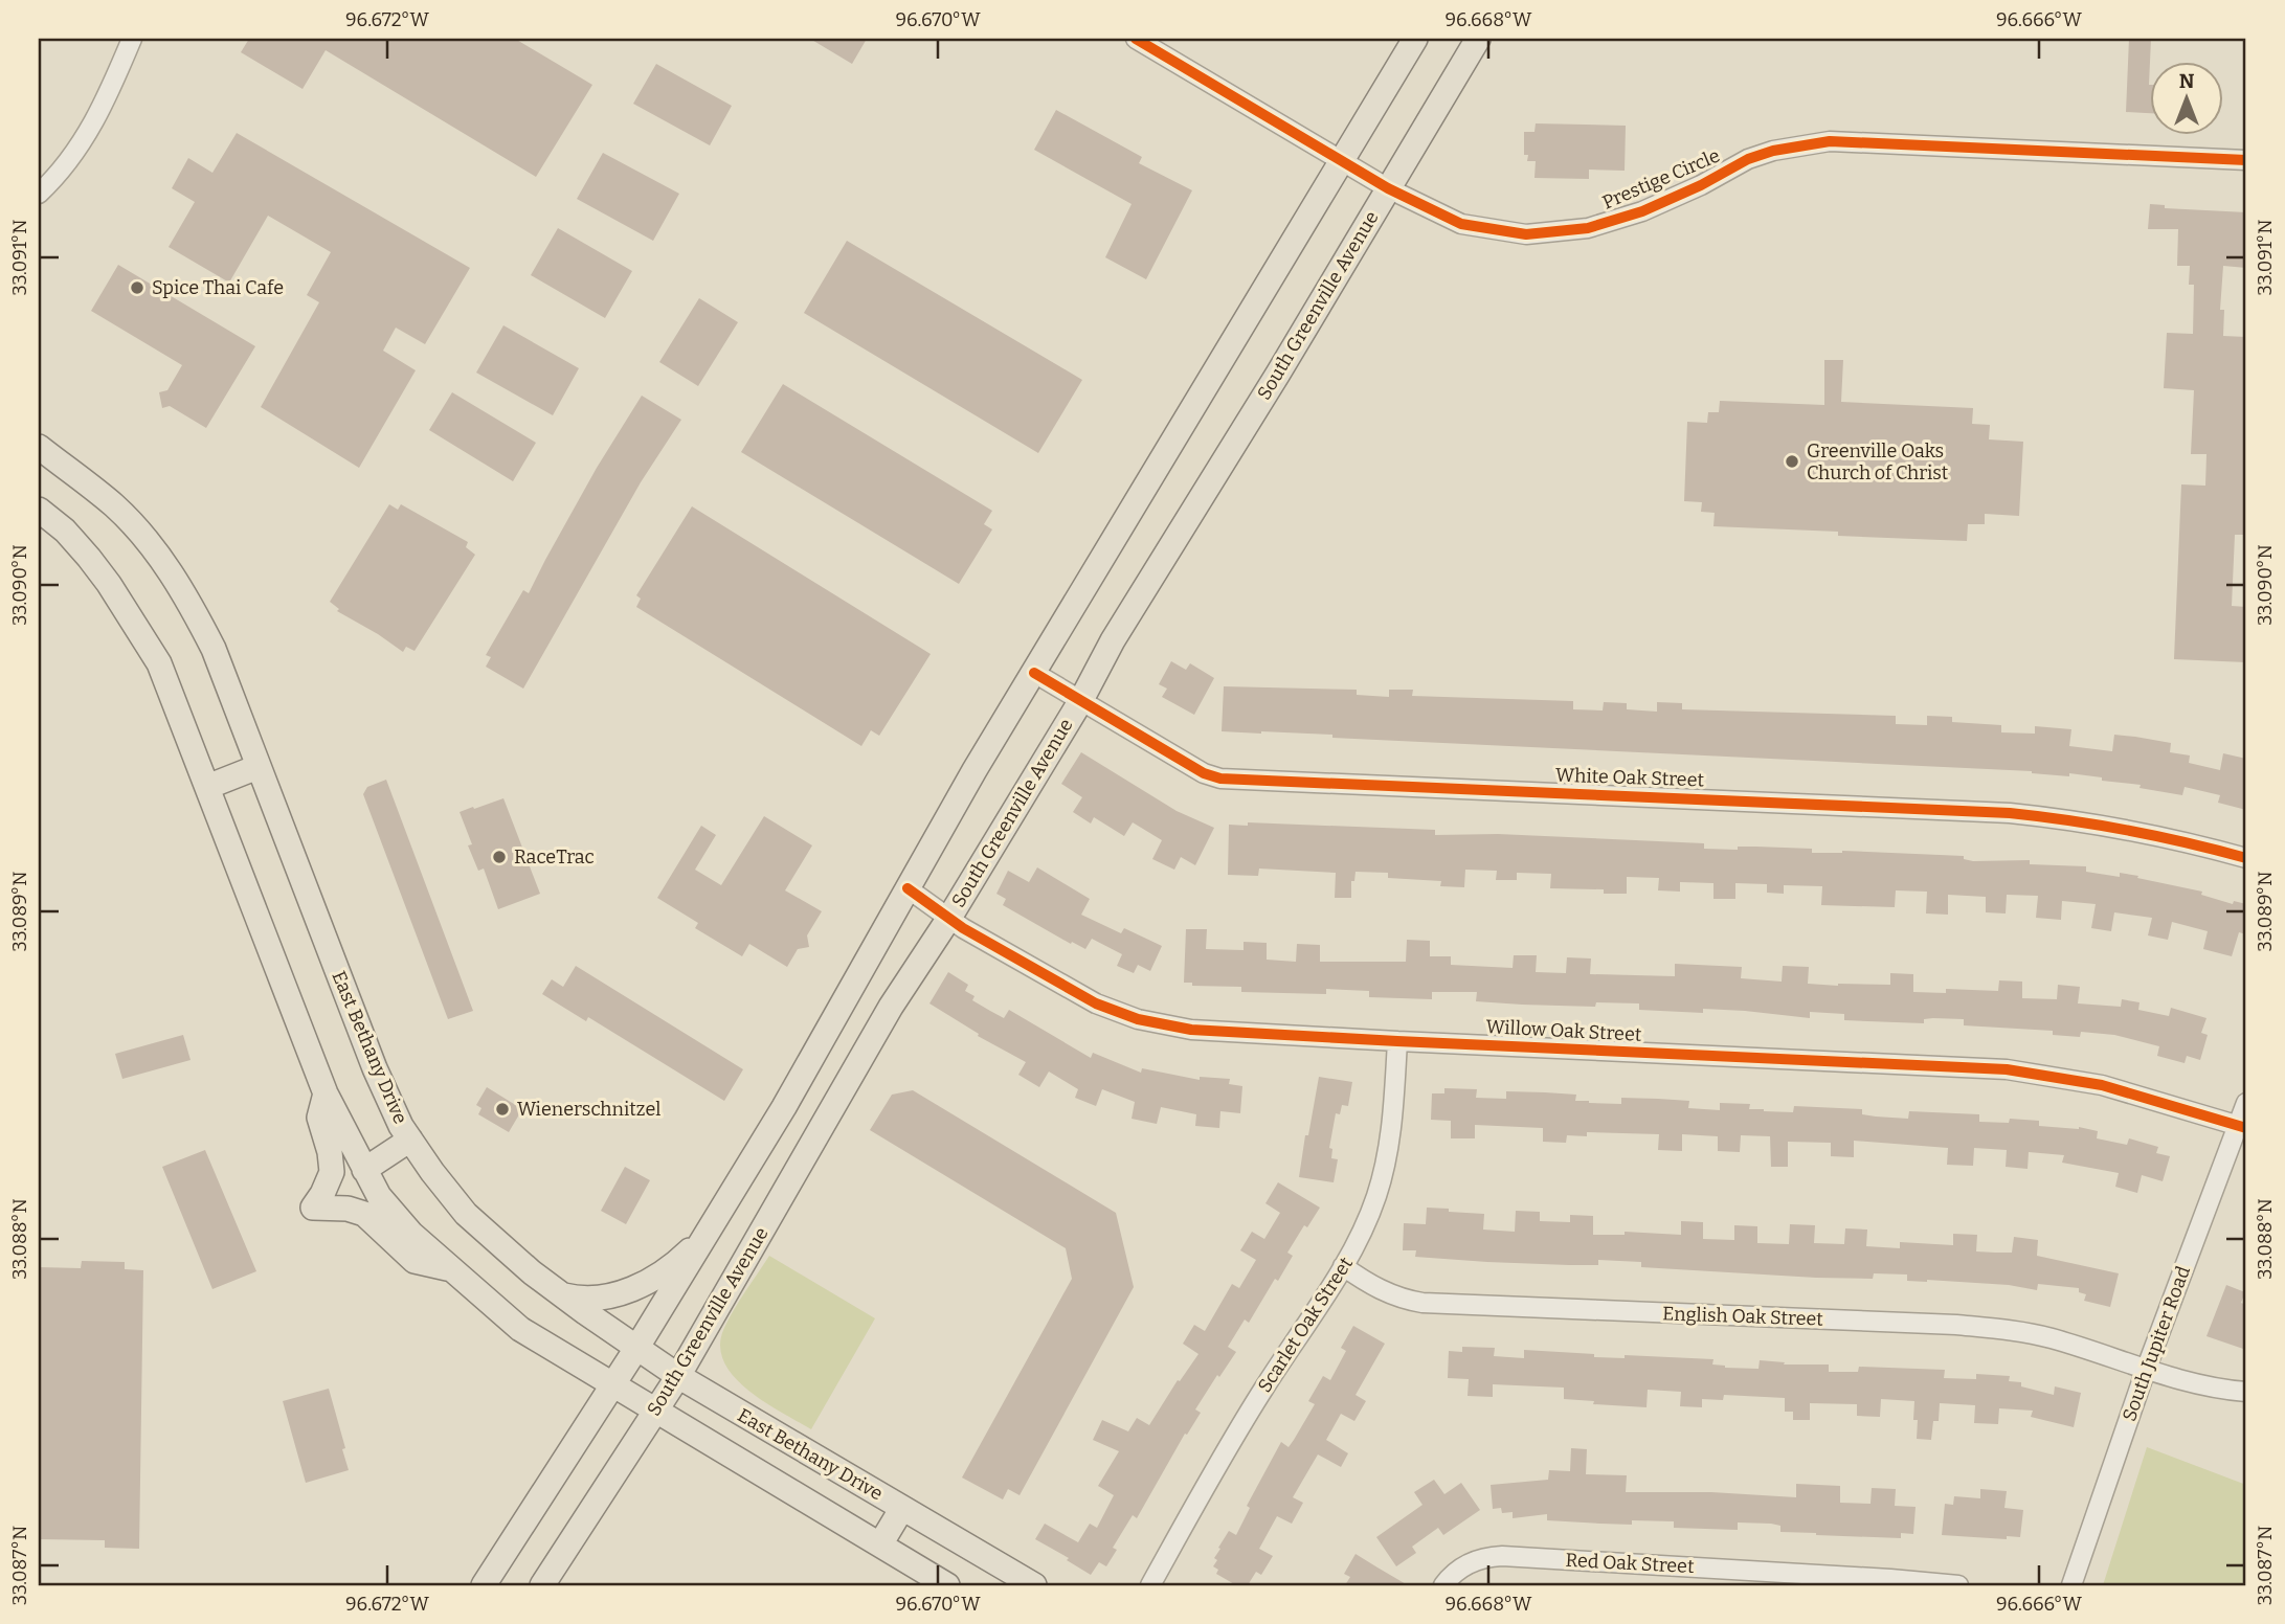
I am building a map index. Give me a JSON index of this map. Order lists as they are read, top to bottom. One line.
{"streets":{"main road":["South Greenville Avenue","East Bethany Drive"],"street":["Prestige Circle","White Oak Street","Willow Oak Street","English Oak Street","Scarlet Oak Street","South Jupiter Road","Red Oak Street"]},"crossings":[["Prestige Circle","South Greenville Avenue"],["South Greenville Avenue","White Oak Street"],["South Greenville Avenue","Willow Oak Street"],["South Greenville Avenue","East Bethany Drive"],["Willow Oak Street","Scarlet Oak Street"],["Willow Oak Street","South Jupiter Road"],["English Oak Street","Scarlet Oak Street"],["English Oak Street","South Jupiter Road"]],"places":["Spice Thai Cafe","Greenville Oaks Church of Christ","RaceTrac","Wienerschnitzel"],"north":"top","coordinates":["96.672°W","96.670°W","96.668°W","96.666°W","33.091°N","33.090°N","33.089°N","33.088°N","33.087°N"]}
